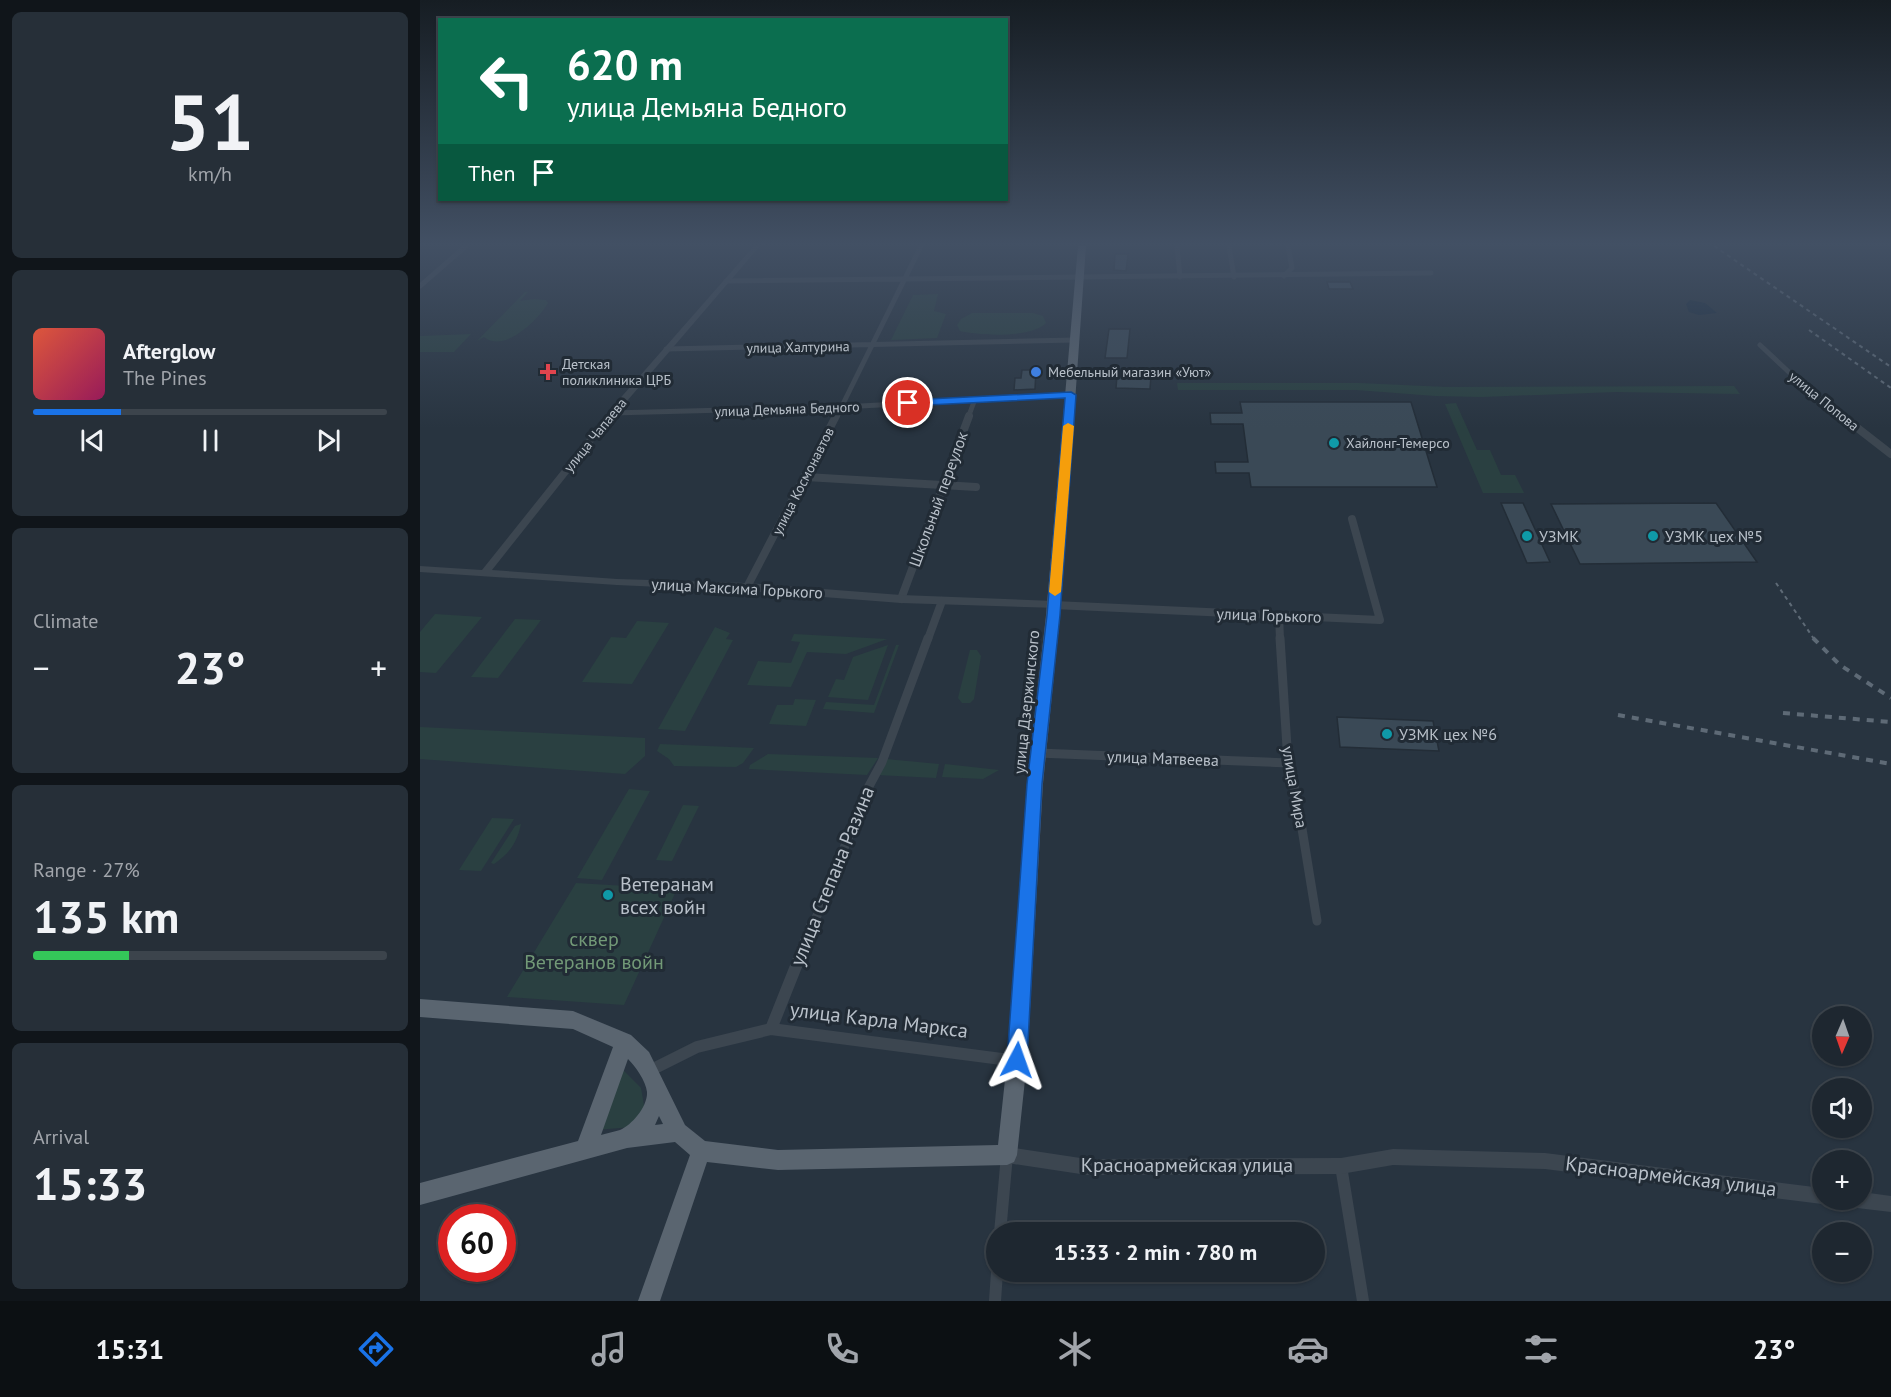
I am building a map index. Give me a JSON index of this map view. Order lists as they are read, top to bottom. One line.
{"streets":{"main road":["улица Дзержинского","Красноармейская улица"],"street":["улица Халтурина","улица Попова","улица Демьяна Бедного","улица Чапаева","улица Космонавтов","Школьный переулок","улица Максима Горького","улица Горького","улица Матвеева","улица Мира","улица Степана Разина","улица Карла Маркса"]},"crossings":[["улица Халтурина","улица Чапаева"],["улица Халтурина","улица Космонавтов"],["улица Халтурина","улица Дзержинского"],["улица Демьяна Бедного","улица Чапаева"],["улица Демьяна Бедного","улица Космонавтов"],["улица Демьяна Бедного","Школьный переулок"],["улица Демьяна Бедного","улица Дзержинского"],["улица Чапаева","улица Максима Горького"],["улица Космонавтов","улица Максима Горького"],["Школьный переулок","улица Максима Горького"],["улица Максима Горького","улица Горького"],["улица Максима Горького","улица Дзержинского"],["улица Максима Горького","улица Степана Разина"],["улица Горького","улица Дзержинского"],["улица Горького","улица Мира"],["улица Дзержинского","улица Матвеева"],["улица Дзержинского","улица Карла Маркса"],["улица Дзержинского","Красноармейская улица"],["улица Матвеева","улица Мира"],["улица Степана Разина","улица Карла Маркса"]],"parks":["сквер Ветеранов войн"],"places":{"health":["Детская поликлиника ЦРБ"],"other":["Мебельный магазин «Уют»","Хайлонг-Темерсо","УЗМК","УЗМК цех №5","УЗМК цех №6","Ветеранам всех войн"]},"north":"bottom","page":{"tile":[["51","km/h"],"Climate",["Range · 27%","135 km"],["Arrival","15:33"]],"turn":["620 m","улица Демьяна Бедного"],"then":"Then","song":["Afterglow","The Pines"],"heat":["−","23°","+"],"map_buttons":["+","−"],"limit":"60","trip":"15:33 · 2 min · 780 m","tabs":["15:31","23°"]}}
